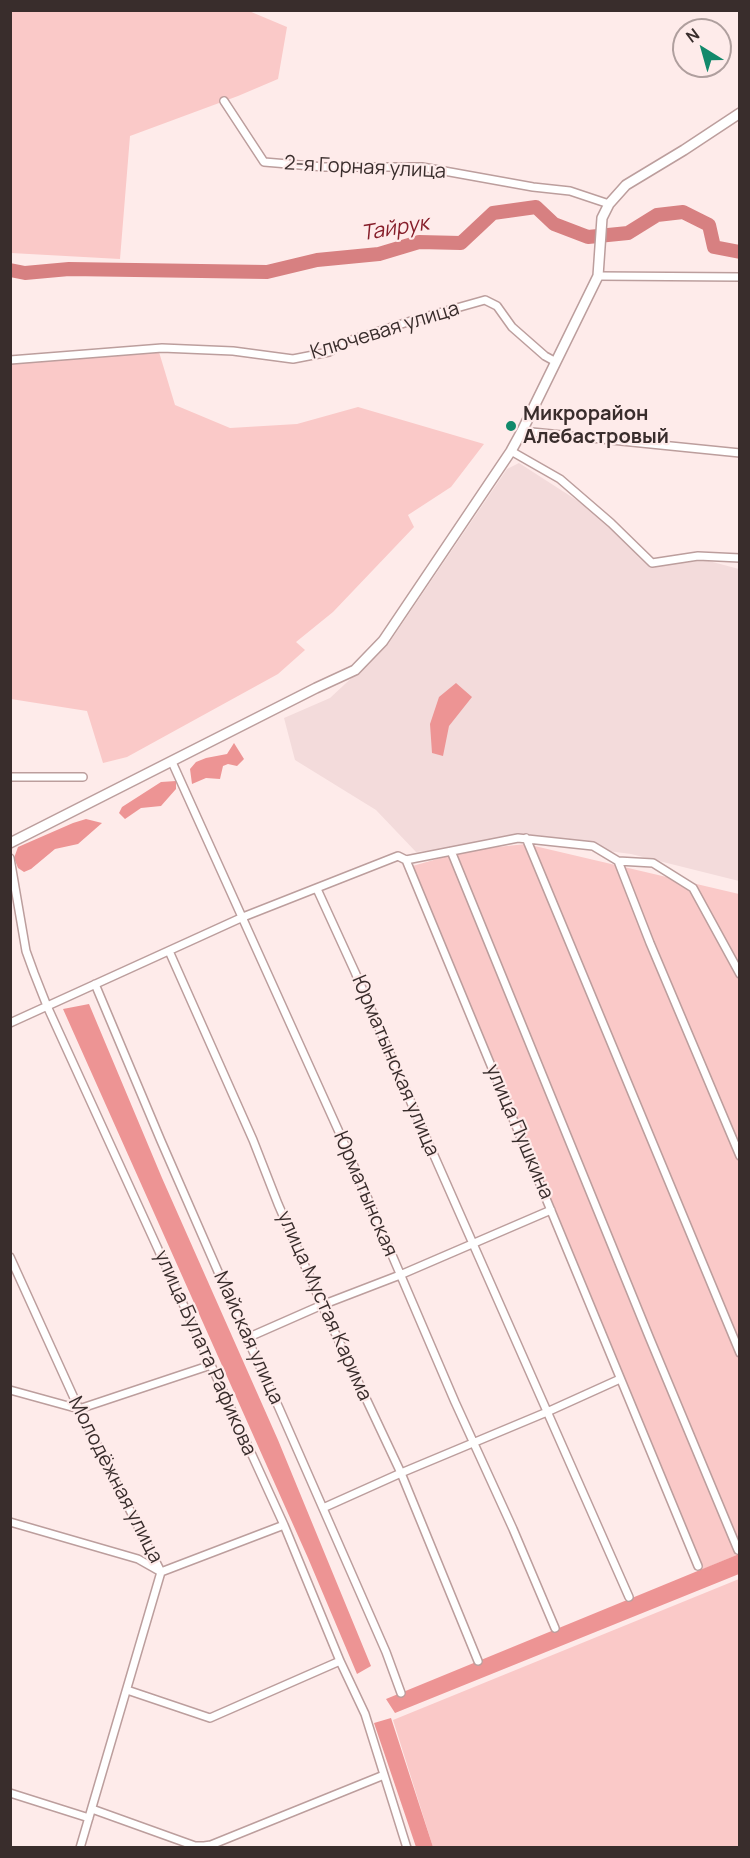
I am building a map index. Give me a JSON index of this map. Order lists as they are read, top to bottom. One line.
{"streets":{"street":["2-я Горная улица","Ключевая улица","Юрматынская улица","улица Пушкина","Юрматынская","улица Мустая Карима","Майская улица","улица Булата Рафикова","Молодёжная улица"]},"water":["Тайрук"],"places":["Микрорайон Алебастровый"],"north":"top left"}
